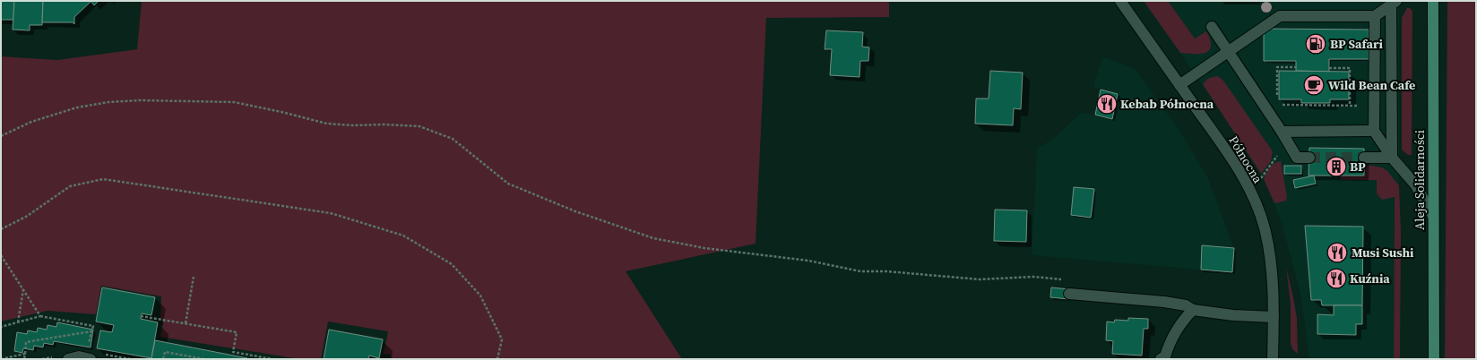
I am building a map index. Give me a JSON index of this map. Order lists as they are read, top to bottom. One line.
{"streets":{"main road":["Aleja Solidarności"],"street":["Północna"]},"places":{"fuel station":["BP Safari"],"cafe":["Wild Bean Cafe"],"restaurant":["Kebab Północna","Musi Sushi","Kuźnia"],"building":["BP"]}}
